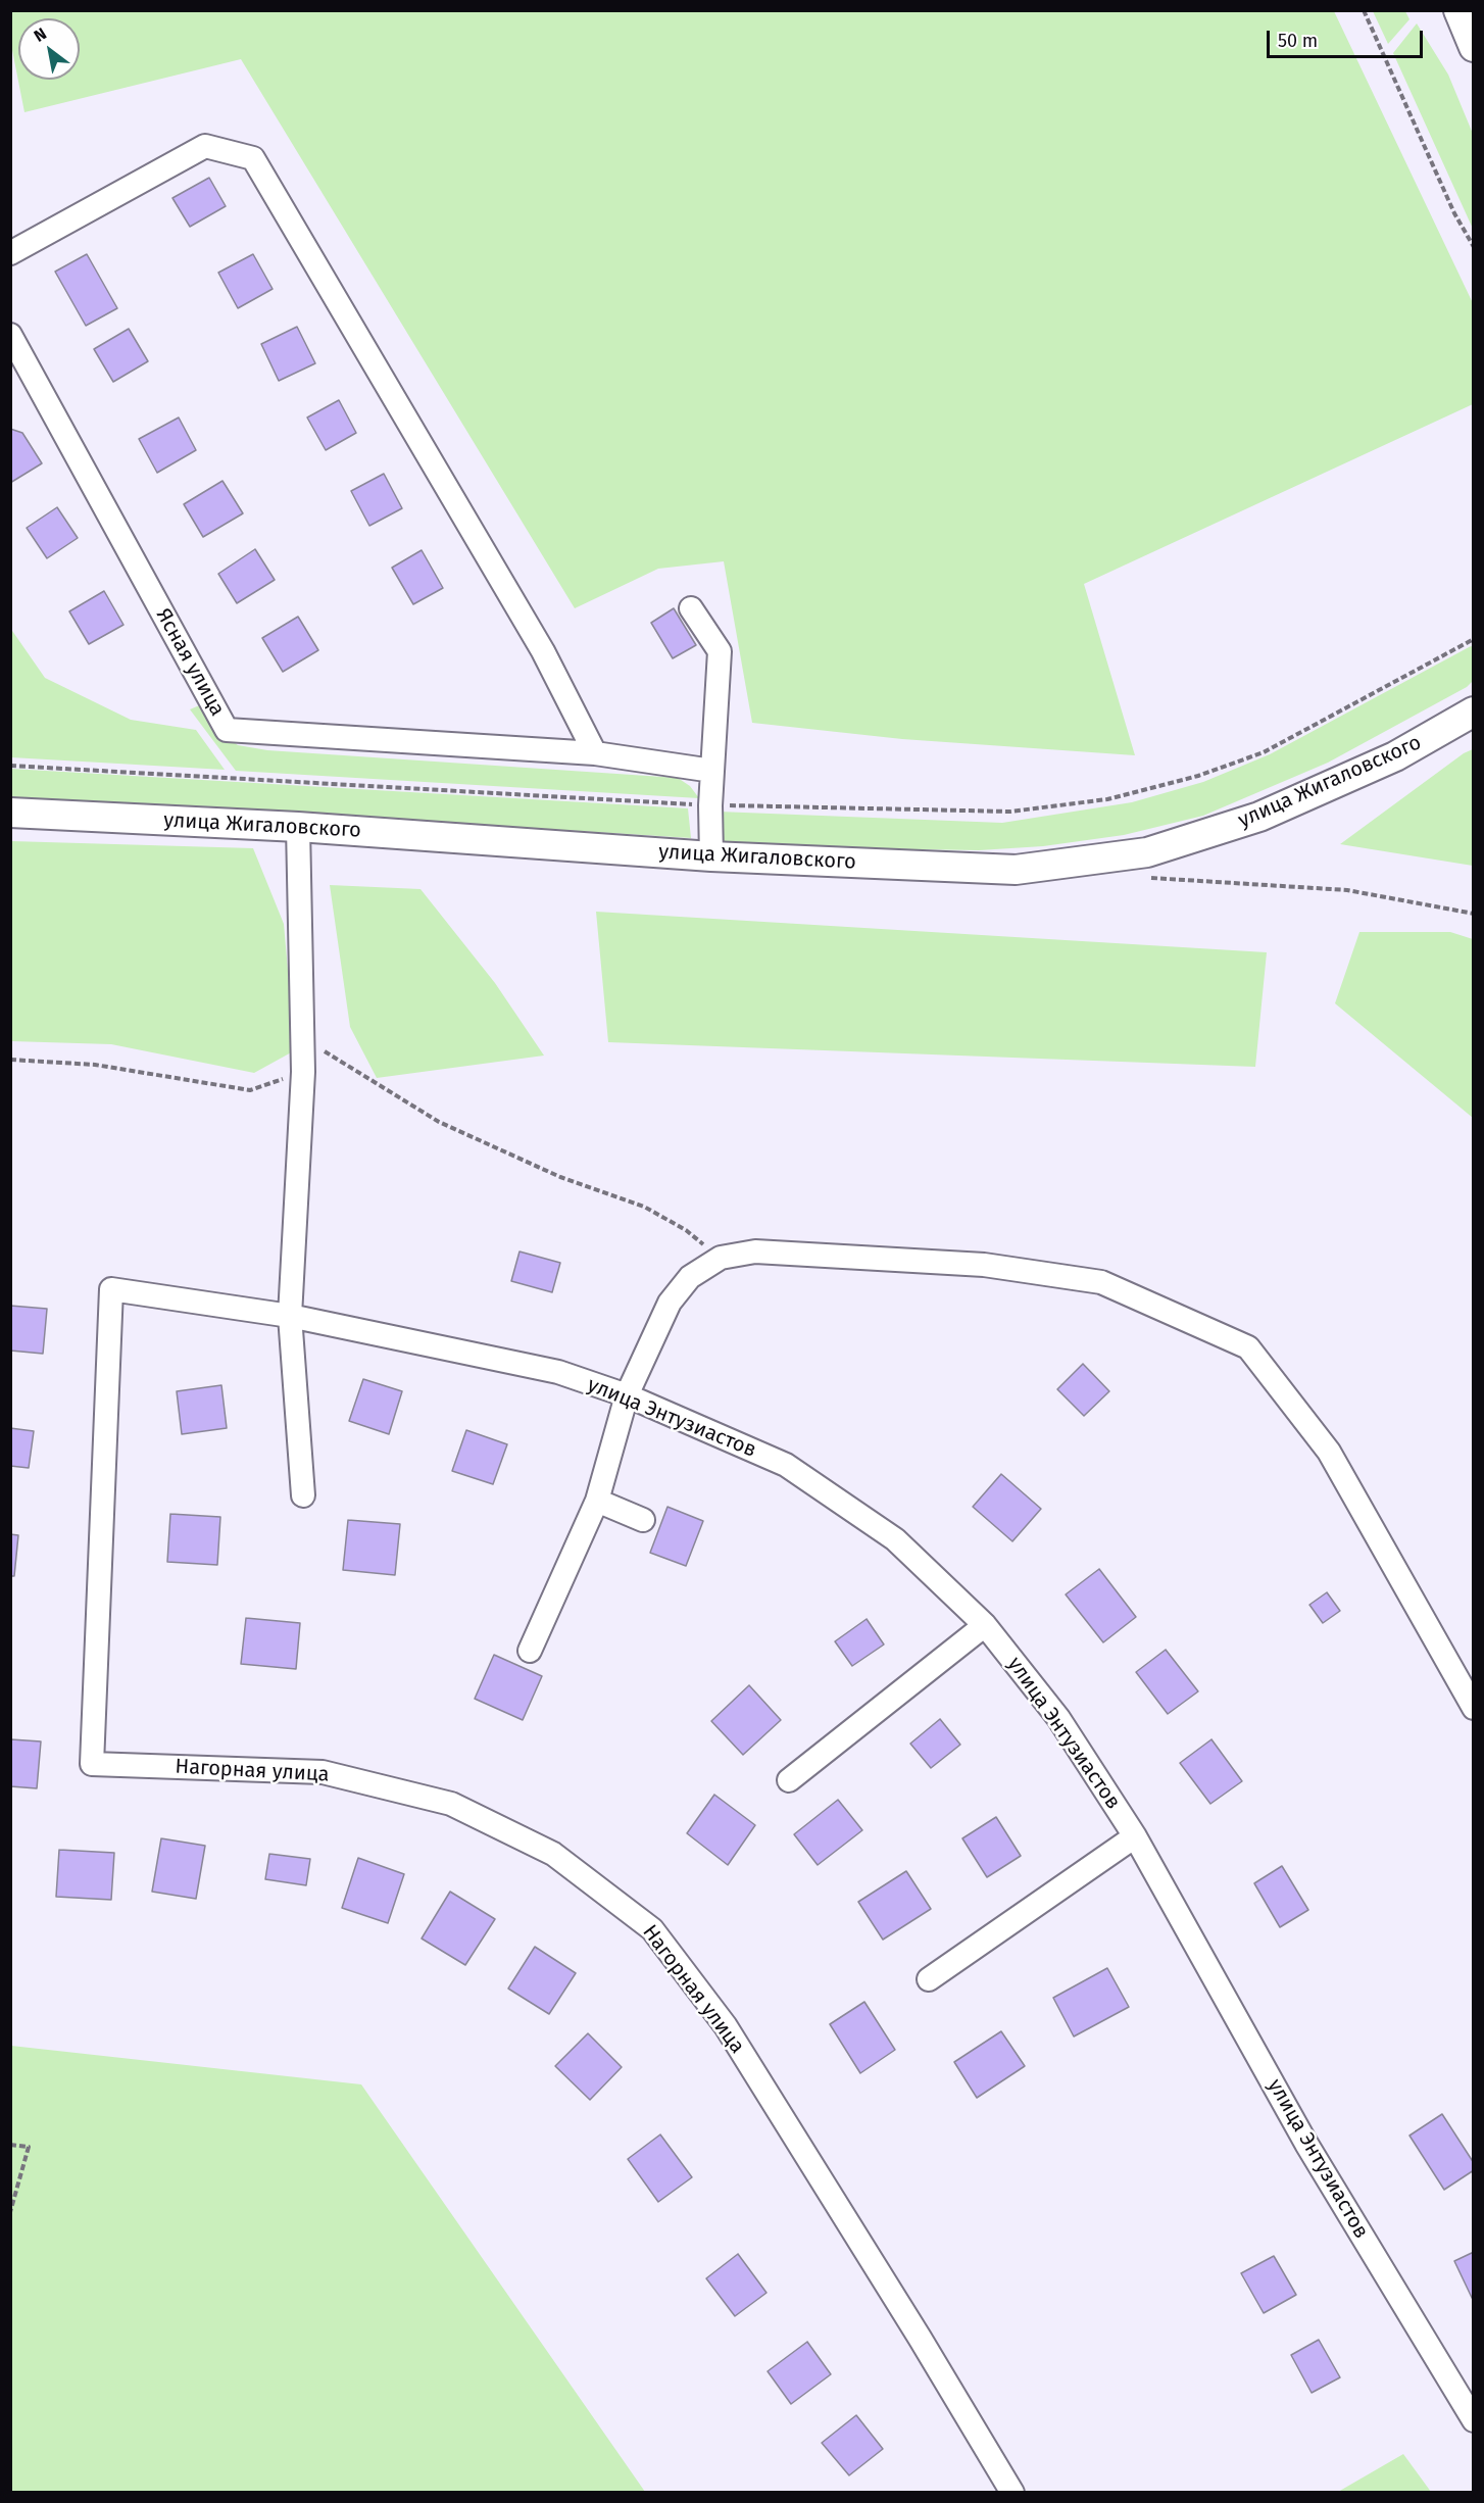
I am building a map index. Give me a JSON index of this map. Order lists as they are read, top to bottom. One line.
{"streets":{"main road":["улица Жигаловского"],"street":["Ясная улица","улица Энтузиастов","Нагорная улица"]},"crossings":[["улица Энтузиастов","Нагорная улица"]],"scale_bar":"50 m","north":"top left"}
